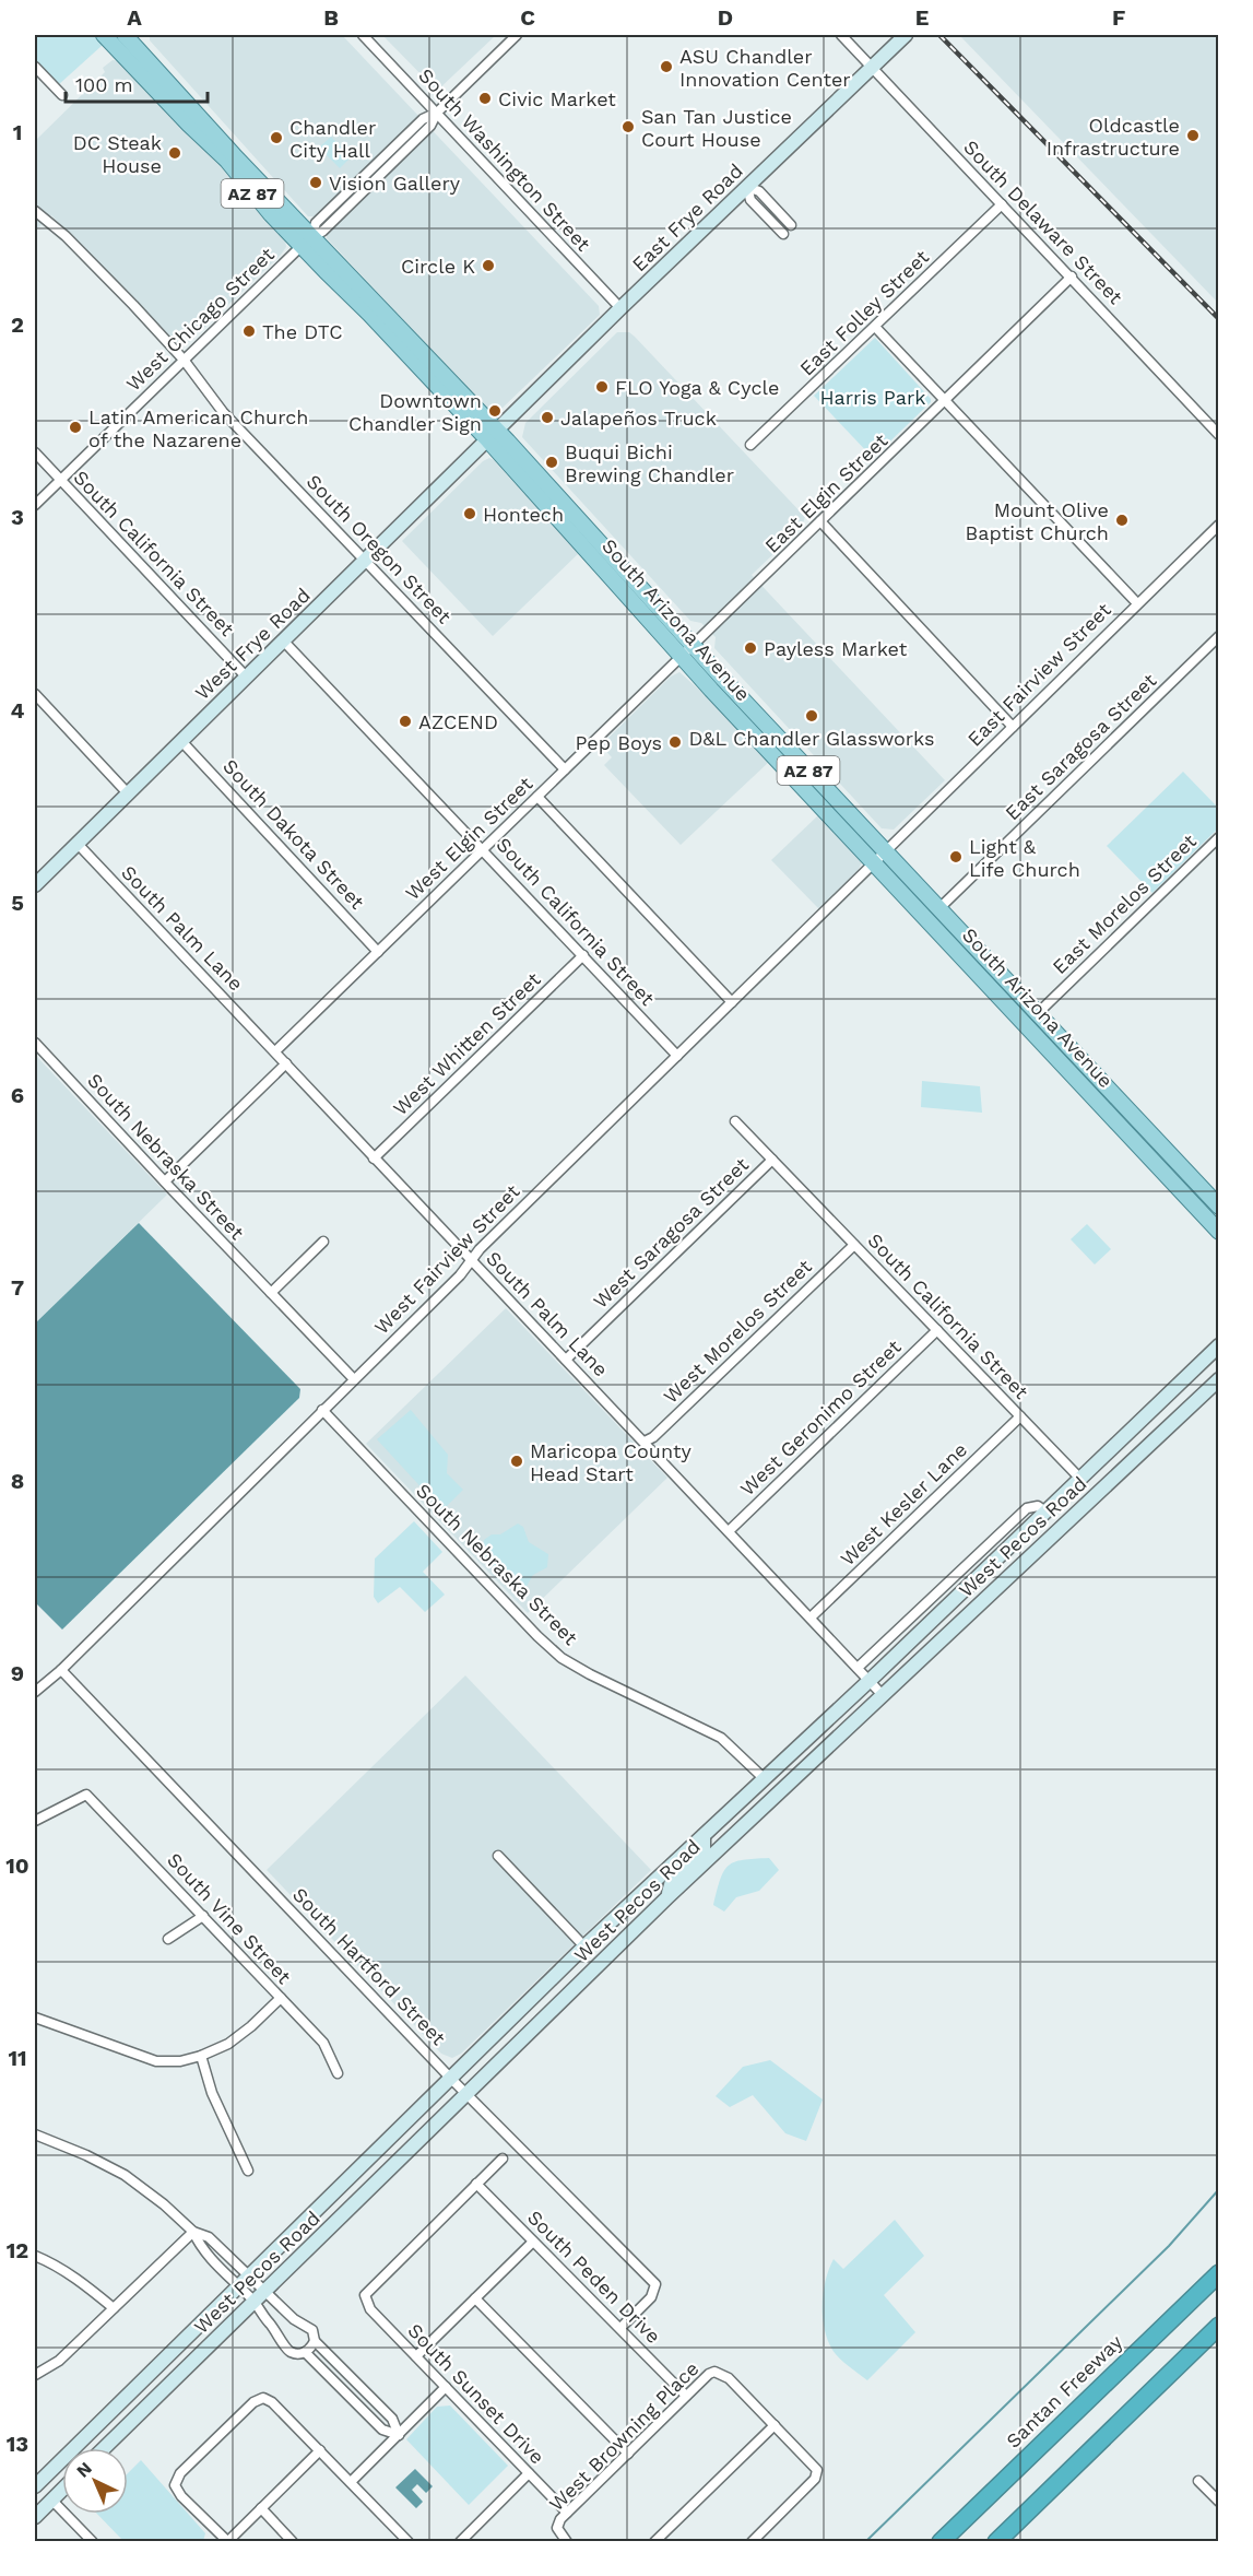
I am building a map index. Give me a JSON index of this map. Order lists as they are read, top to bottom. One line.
{"streets":{"highway":["Santan Freeway"],"main road":["AZ 87","East Frye Road","South Arizona Avenue","West Frye Road","West Pecos Road"],"street":["South Washington Street","South Delaware Street","East Folley Street","West Chicago Street","East Elgin Street","South Oregon Street","South California Street","East Fairview Street","East Saragosa Street","South Dakota Street","West Elgin Street","East Morelos Street","South Palm Lane","West Whitten Street","South Nebraska Street","West Saragosa Street","West Fairview Street","West Morelos Street","West Geronimo Street","West Kesler Lane","South Vine Street","South Hartford Street","South Peden Drive","South Sunset Drive","West Browning Place"]},"crossings":[["South Washington Street","East Frye Road"],["South Washington Street","West Chicago Street"],["East Frye Road","South Delaware Street"],["East Frye Road","South Arizona Avenue"],["East Frye Road","West Frye Road"],["South Delaware Street","East Folley Street"],["South Delaware Street","East Elgin Street"],["West Chicago Street","South Oregon Street"],["West Chicago Street","South California Street"],["West Chicago Street","South Arizona Avenue"],["East Elgin Street","South Arizona Avenue"],["East Elgin Street","West Elgin Street"],["South Oregon Street","West Frye Road"],["South Oregon Street","West Elgin Street"],["South California Street","West Frye Road"],["South California Street","West Elgin Street"],["South California Street","West Whitten Street"],["South California Street","West Saragosa Street"],["South California Street","West Fairview Street"],["South California Street","West Morelos Street"],["South California Street","West Geronimo Street"],["South California Street","West Kesler Lane"],["South California Street","West Pecos Road"],["South Arizona Avenue","West Frye Road"],["South Arizona Avenue","East Fairview Street"],["South Arizona Avenue","East Saragosa Street"],["South Arizona Avenue","West Elgin Street"],["South Arizona Avenue","East Morelos Street"],["South Arizona Avenue","West Fairview Street"],["West Frye Road","South Dakota Street"],["West Frye Road","South Palm Lane"],["East Fairview Street","West Fairview Street"],["South Dakota Street","West Elgin Street"],["West Elgin Street","South Palm Lane"],["South Palm Lane","West Whitten Street"],["South Palm Lane","West Saragosa Street"],["South Palm Lane","West Fairview Street"],["South Palm Lane","West Morelos Street"],["South Palm Lane","West Geronimo Street"],["South Palm Lane","West Kesler Lane"],["South Palm Lane","West Pecos Road"],["South Nebraska Street","West Fairview Street"],["South Nebraska Street","West Pecos Road"],["West Fairview Street","South Hartford Street"],["West Pecos Road","South Hartford Street"],["South Hartford Street","South Peden Drive"],["South Peden Drive","South Sunset Drive"],["South Peden Drive","West Browning Place"],["South Sunset Drive","West Browning Place"]],"parks":["Harris Park"],"places":["ASU Chandler Innovation Center","Civic Market","San Tan Justice Court House","Oldcastle Infrastructure","Chandler City Hall","DC Steak House","Vision Gallery","Circle K","The DTC","FLO Yoga & Cycle","Downtown Chandler Sign","Jalapeños Truck","Latin American Church of the Nazarene","Buqui Bichi Brewing Chandler","Hontech","Mount Olive Baptist Church","Payless Market","D&L Chandler Glassworks","AZCEND","Pep Boys","Light & Life Church","Maricopa County Head Start"],"scale_bar":"100 m","north":"top left","grid":{"columns":["A","B","C","D","E","F"],"rows":["1","2","3","4","5","6","7","8","9","10","11","12","13"]}}
